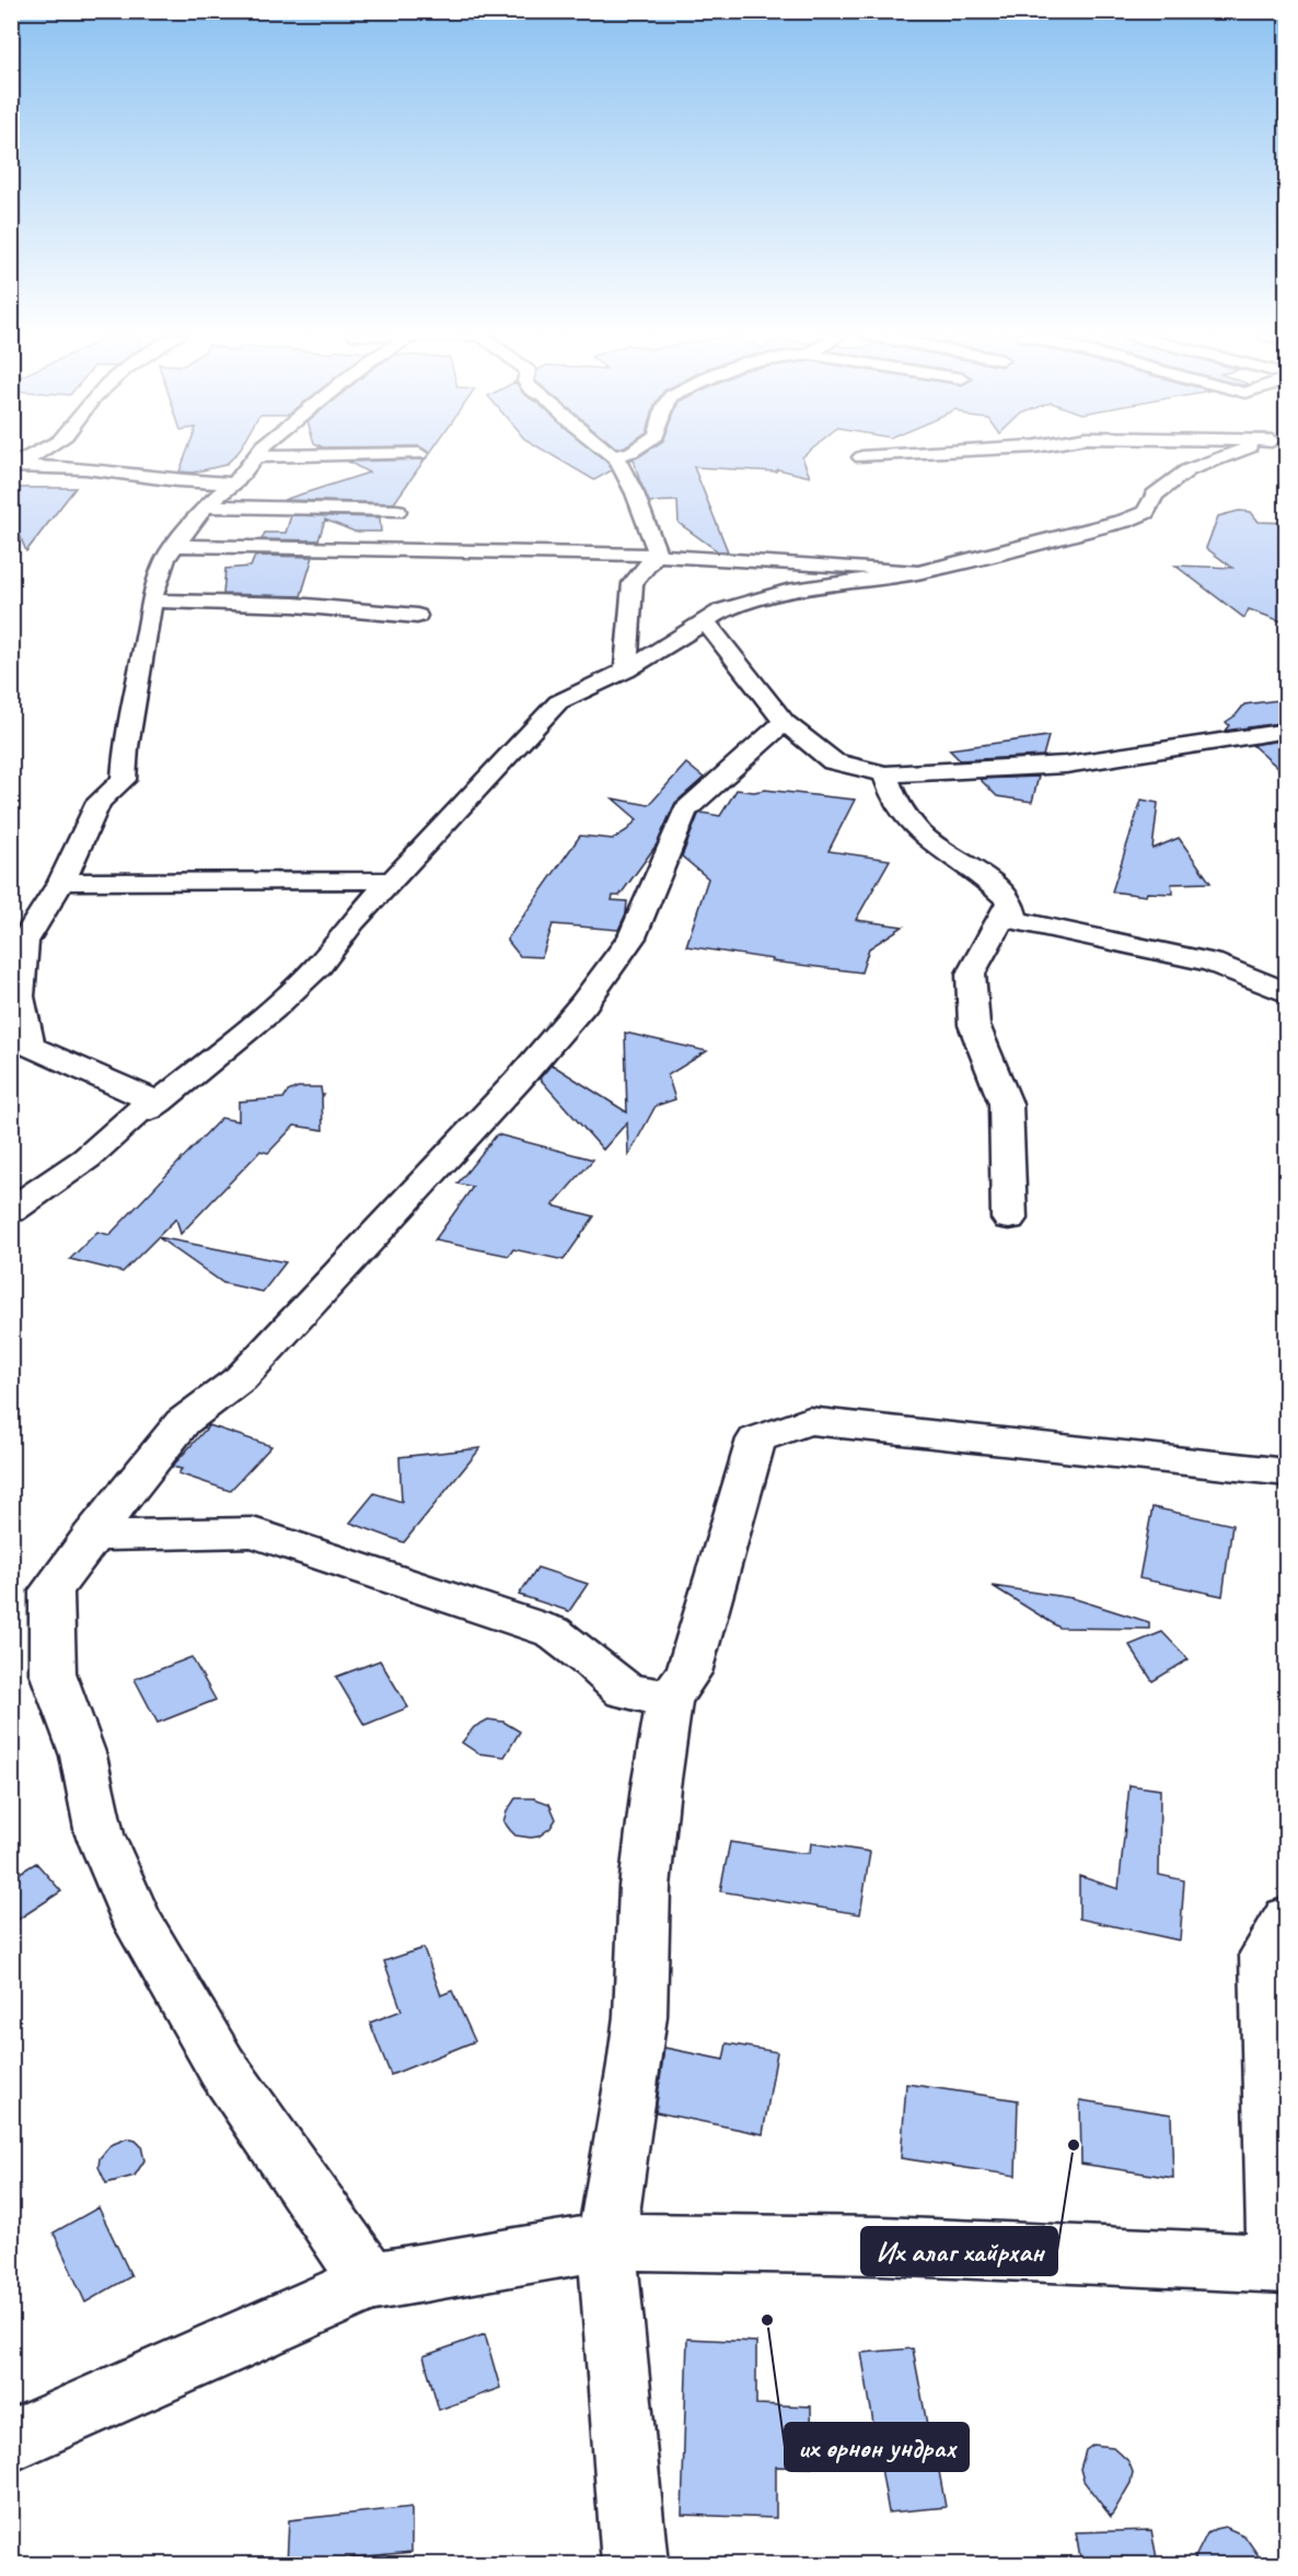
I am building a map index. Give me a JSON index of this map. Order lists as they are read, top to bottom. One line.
{"places":["Их алаг хайрхан","их өрнөн ундрах"]}
